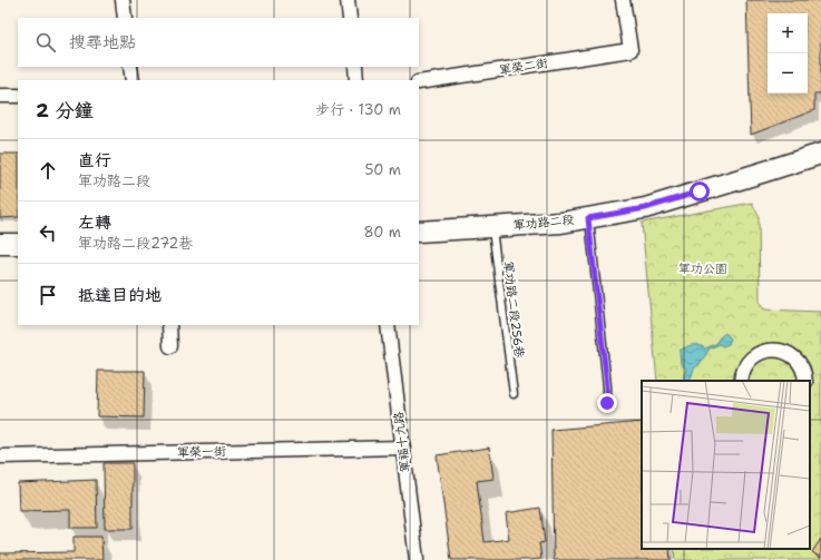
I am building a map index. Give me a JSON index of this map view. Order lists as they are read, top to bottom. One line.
{"streets":{"main road":["軍功路二段"],"street":["軍榮二街","軍福十九路","軍榮一街"],"lane":["軍功路二段256巷"]},"crossings":[["軍功路二段","軍功路二段256巷"],["軍福十九路","軍榮一街"]],"parks":["軍功公園"],"page":{"map_buttons":["+","−"],"search":"搜尋地點","heading":["2 分鐘","步行 · 130 m"],"list":[["直行","軍功路二段","50 m"],["左轉","軍功路二段272巷","80 m"],"抵達目的地"]}}
